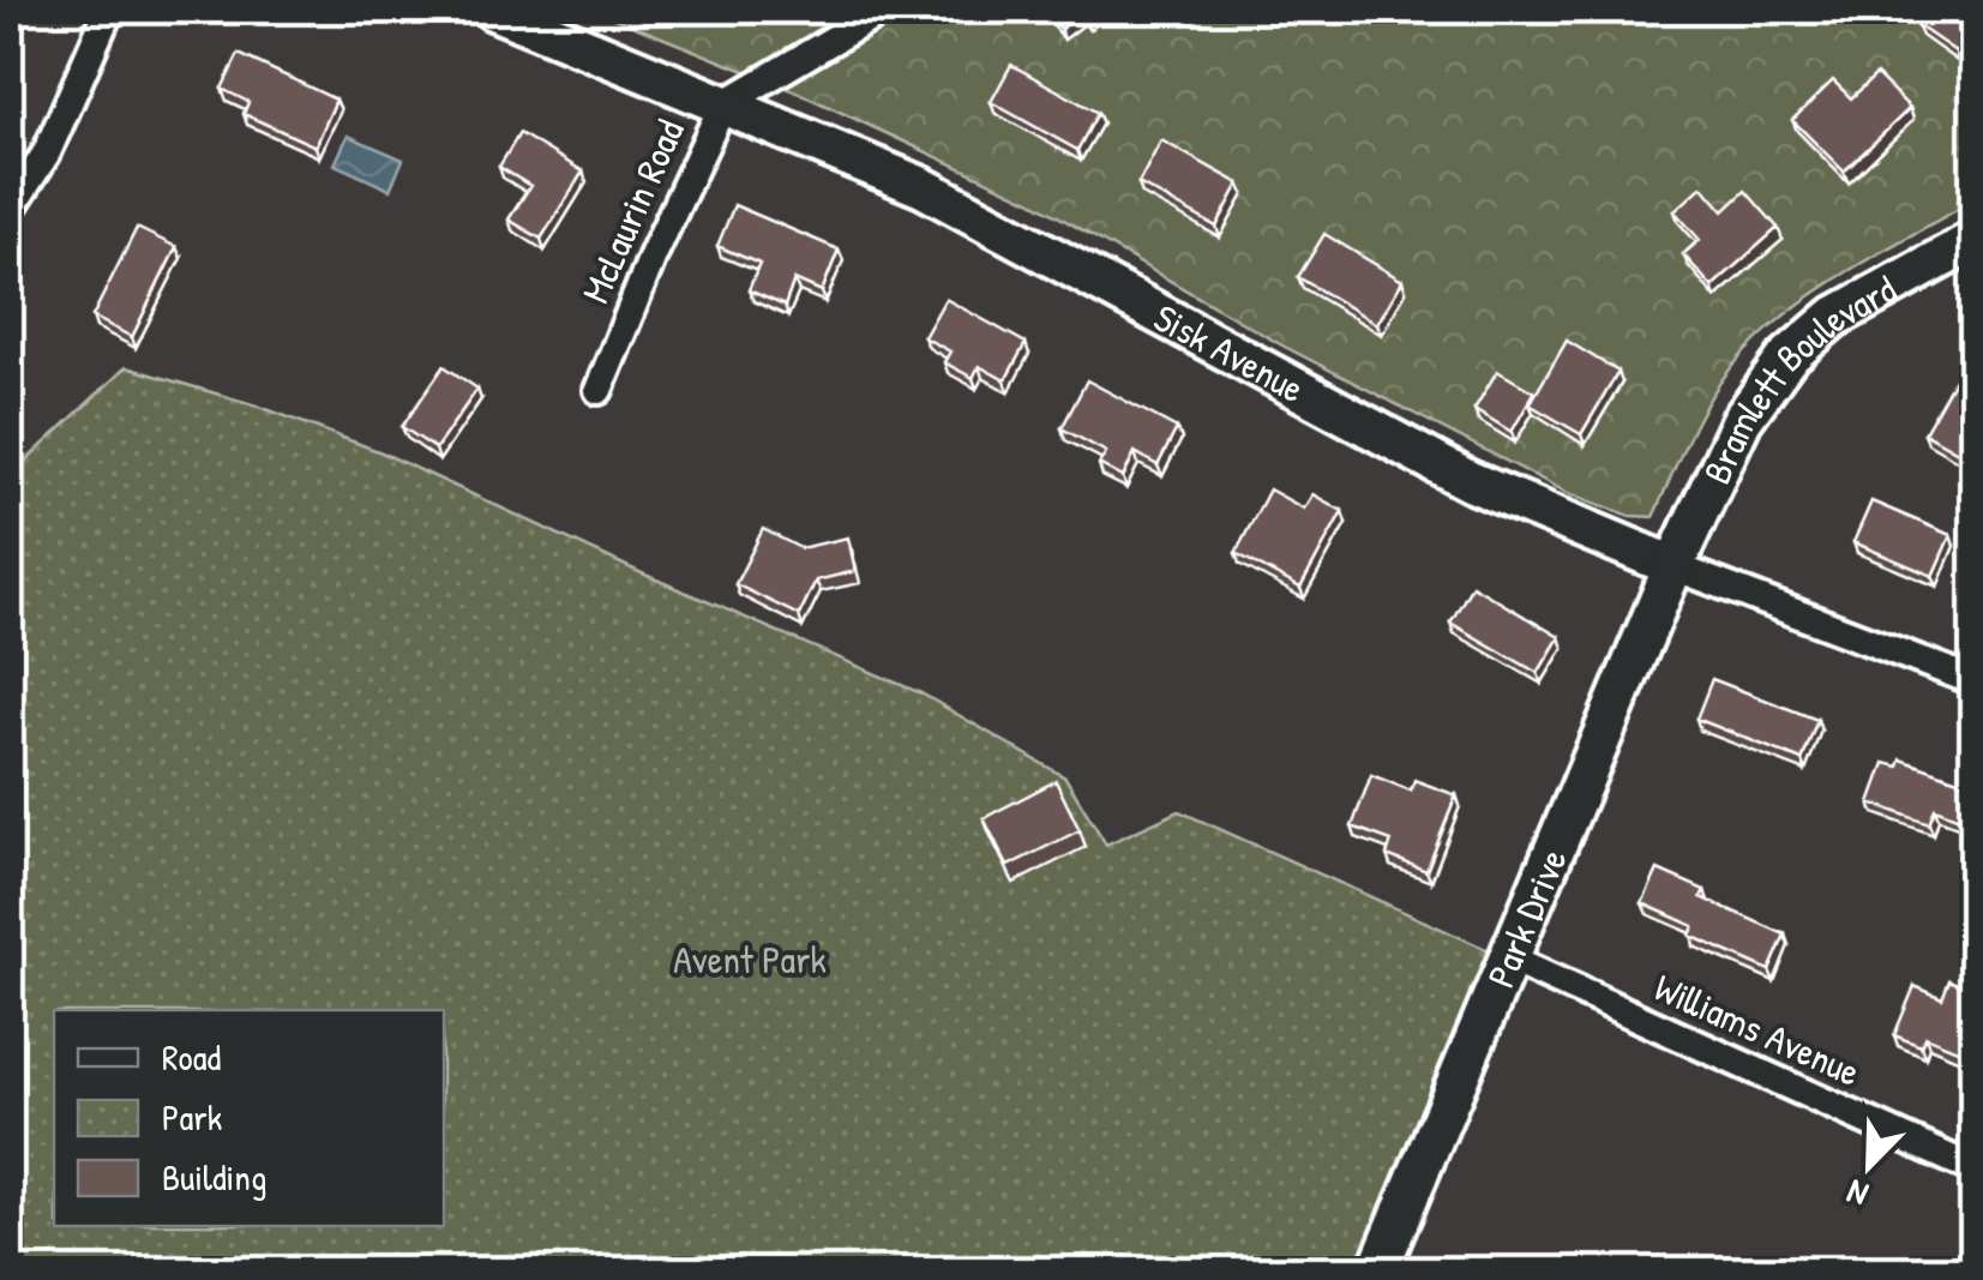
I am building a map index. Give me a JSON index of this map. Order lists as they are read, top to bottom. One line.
{"streets":{"street":["McLaurin Road","Sisk Avenue","Bramlett Boulevard","Park Drive","Williams Avenue"]},"crossings":[["McLaurin Road","Sisk Avenue"],["Sisk Avenue","Bramlett Boulevard"],["Sisk Avenue","Park Drive"],["Bramlett Boulevard","Park Drive"],["Park Drive","Williams Avenue"]],"parks":["Avent Park"],"legend":["Road","Park","Building"],"north":"bottom left"}
